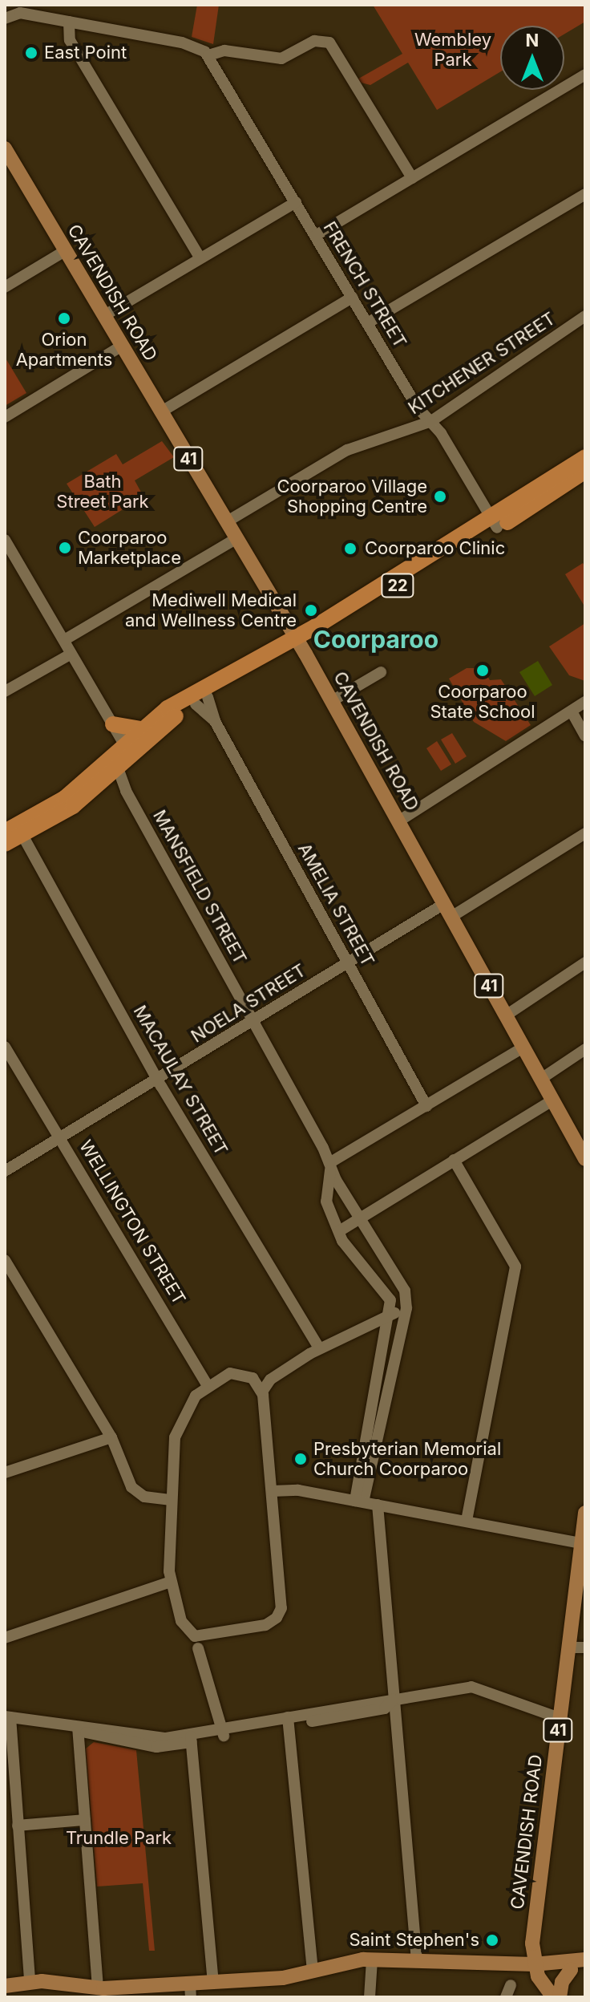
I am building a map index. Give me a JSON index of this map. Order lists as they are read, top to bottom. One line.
{"streets":{"highway":["22"],"main road":["CAVENDISH ROAD","41"],"street":["FRENCH STREET","KITCHENER STREET","MANSFIELD STREET","AMELIA STREET","NOELA STREET","MACAULAY STREET","WELLINGTON STREET"]},"crossings":[["FRENCH STREET","KITCHENER STREET"],["FRENCH STREET","22"],["CAVENDISH ROAD","KITCHENER STREET"],["CAVENDISH ROAD","22"],["CAVENDISH ROAD","NOELA STREET"],["22","MANSFIELD STREET"],["22","AMELIA STREET"],["22","MACAULAY STREET"],["MANSFIELD STREET","NOELA STREET"],["AMELIA STREET","NOELA STREET"],["NOELA STREET","MACAULAY STREET"],["NOELA STREET","WELLINGTON STREET"]],"districts":["Coorparoo"],"parks":["Wembley Park","Bath Street Park","Trundle Park"],"places":["East Point","Orion Apartments","Coorparoo Village Shopping Centre","Coorparoo Marketplace","Coorparoo Clinic","Mediwell Medical and Wellness Centre","Coorparoo State School","Presbyterian Memorial Church Coorparoo","Saint Stephen's"],"north":"top"}
